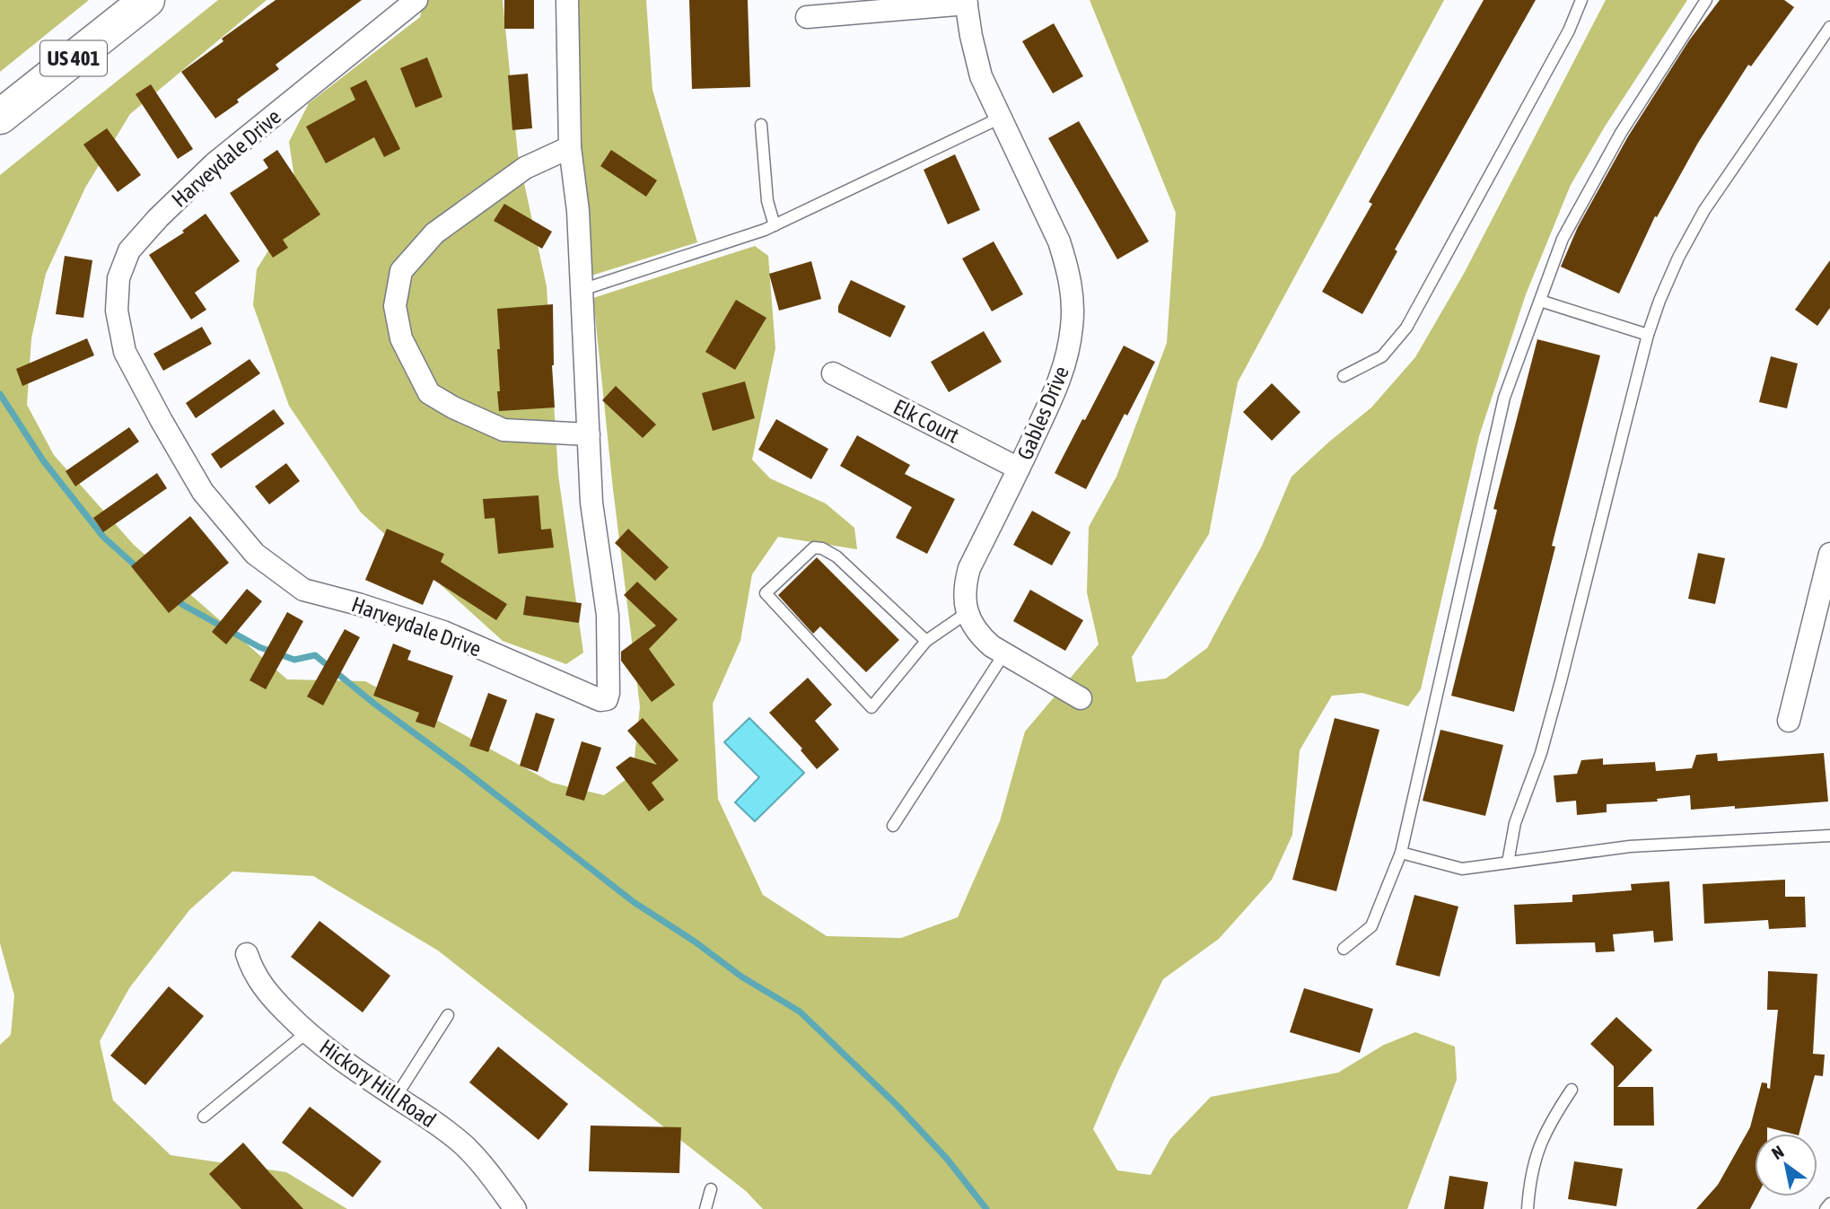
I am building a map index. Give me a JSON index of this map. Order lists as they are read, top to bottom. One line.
{"streets":{"main road":["US 401"],"street":["Harveydale Drive","Gables Drive","Elk Court","Hickory Hill Road"]},"crossings":[["Gables Drive","Elk Court"]],"north":"top left"}
